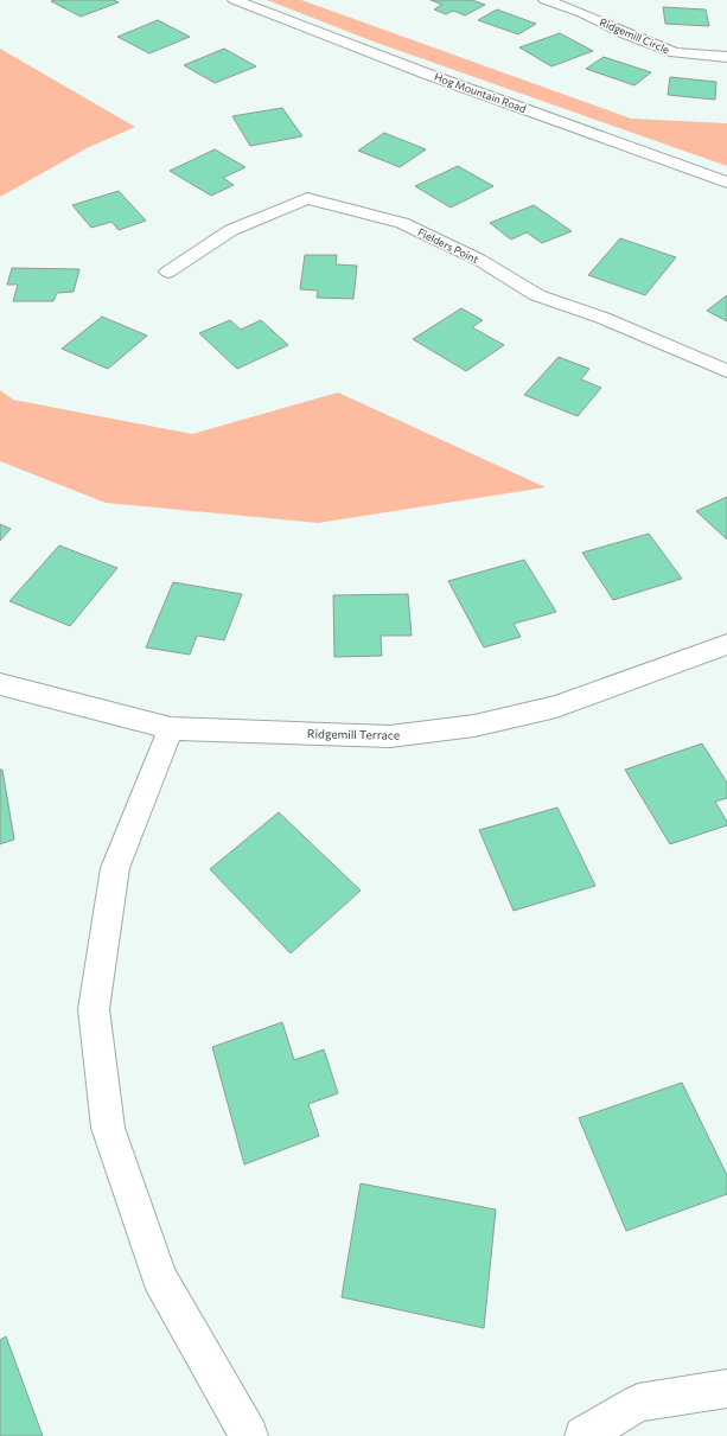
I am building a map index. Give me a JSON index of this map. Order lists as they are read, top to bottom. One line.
{"streets":{"street":["Ridgemill Circle","Hog Mountain Road","Fielders Point","Ridgemill Terrace"]}}
